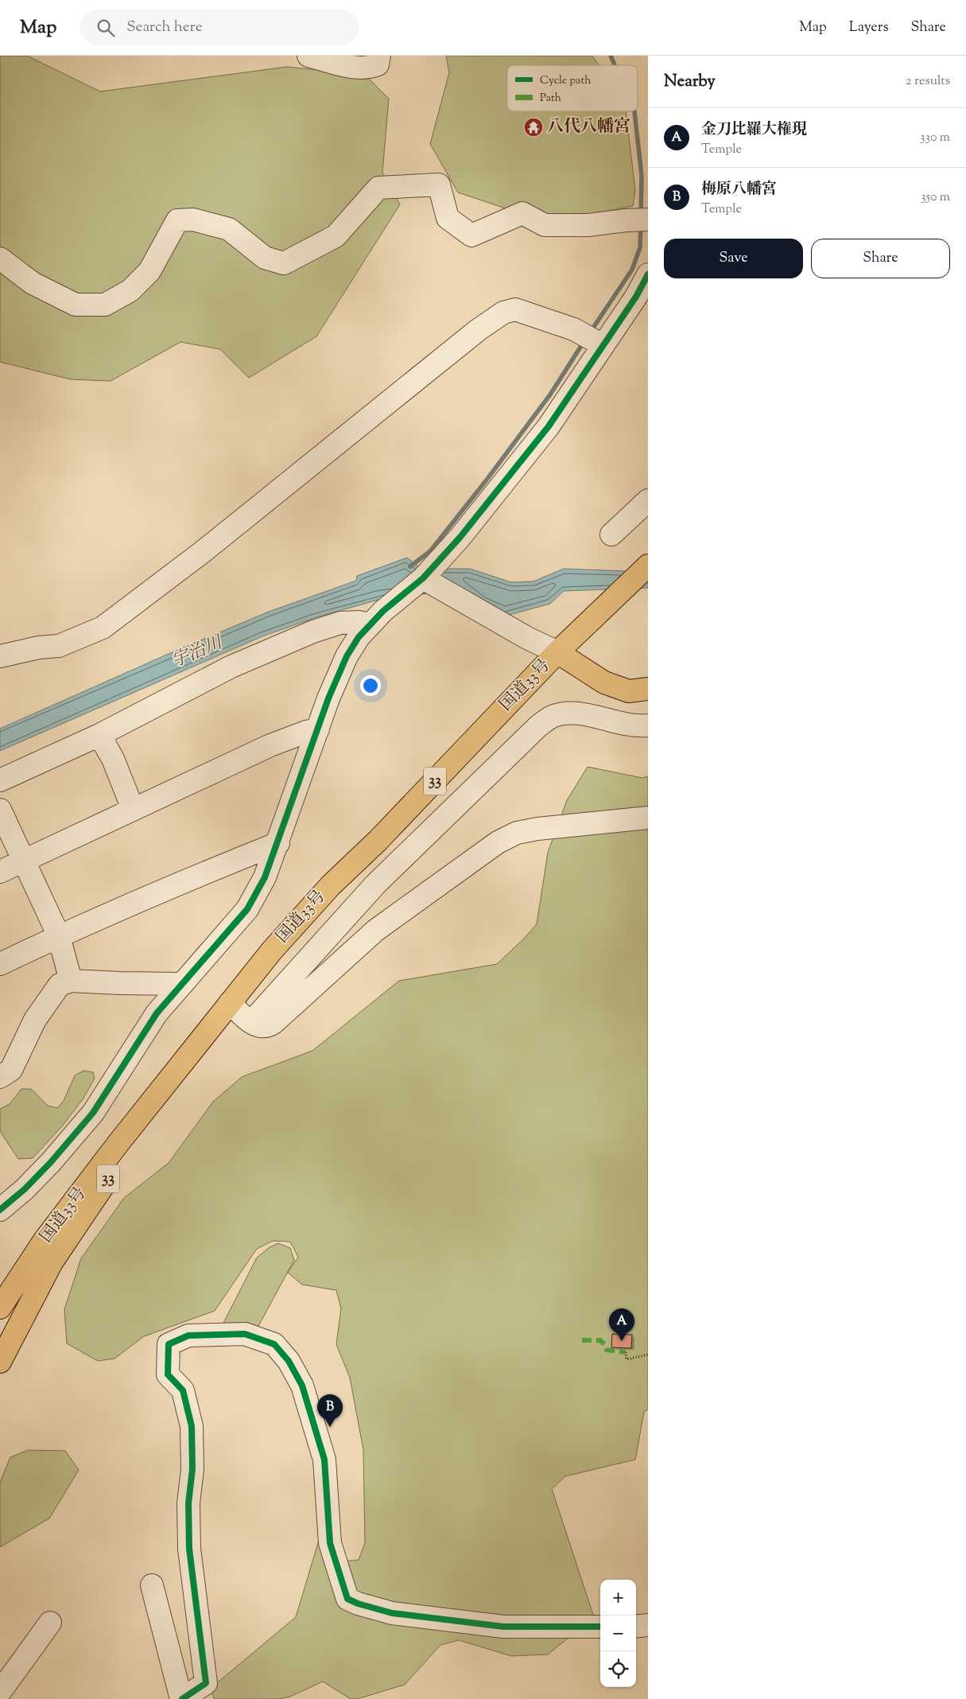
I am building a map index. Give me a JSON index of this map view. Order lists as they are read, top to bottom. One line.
{"streets":{"highway":["国道33号","33"]},"crossings":[["国道33号","33"]],"water":["宇治川"],"places":{"temple":["八代八幡宮"]},"legend":["Cycle path","Path"],"page":{"header":"Map","search":"Search here","nav":["Map","Layers","Share"],"heading":["Nearby","2 results"],"list":[{"mark":"A","name":"金刀比羅大権現","note":"Temple","value":"330 m"},{"mark":"B","name":"梅原八幡宮","note":"Temple","value":"350 m"}],"buttons":["Save","Share"],"pins":["A","B"],"map_buttons":["+","−"]}}
